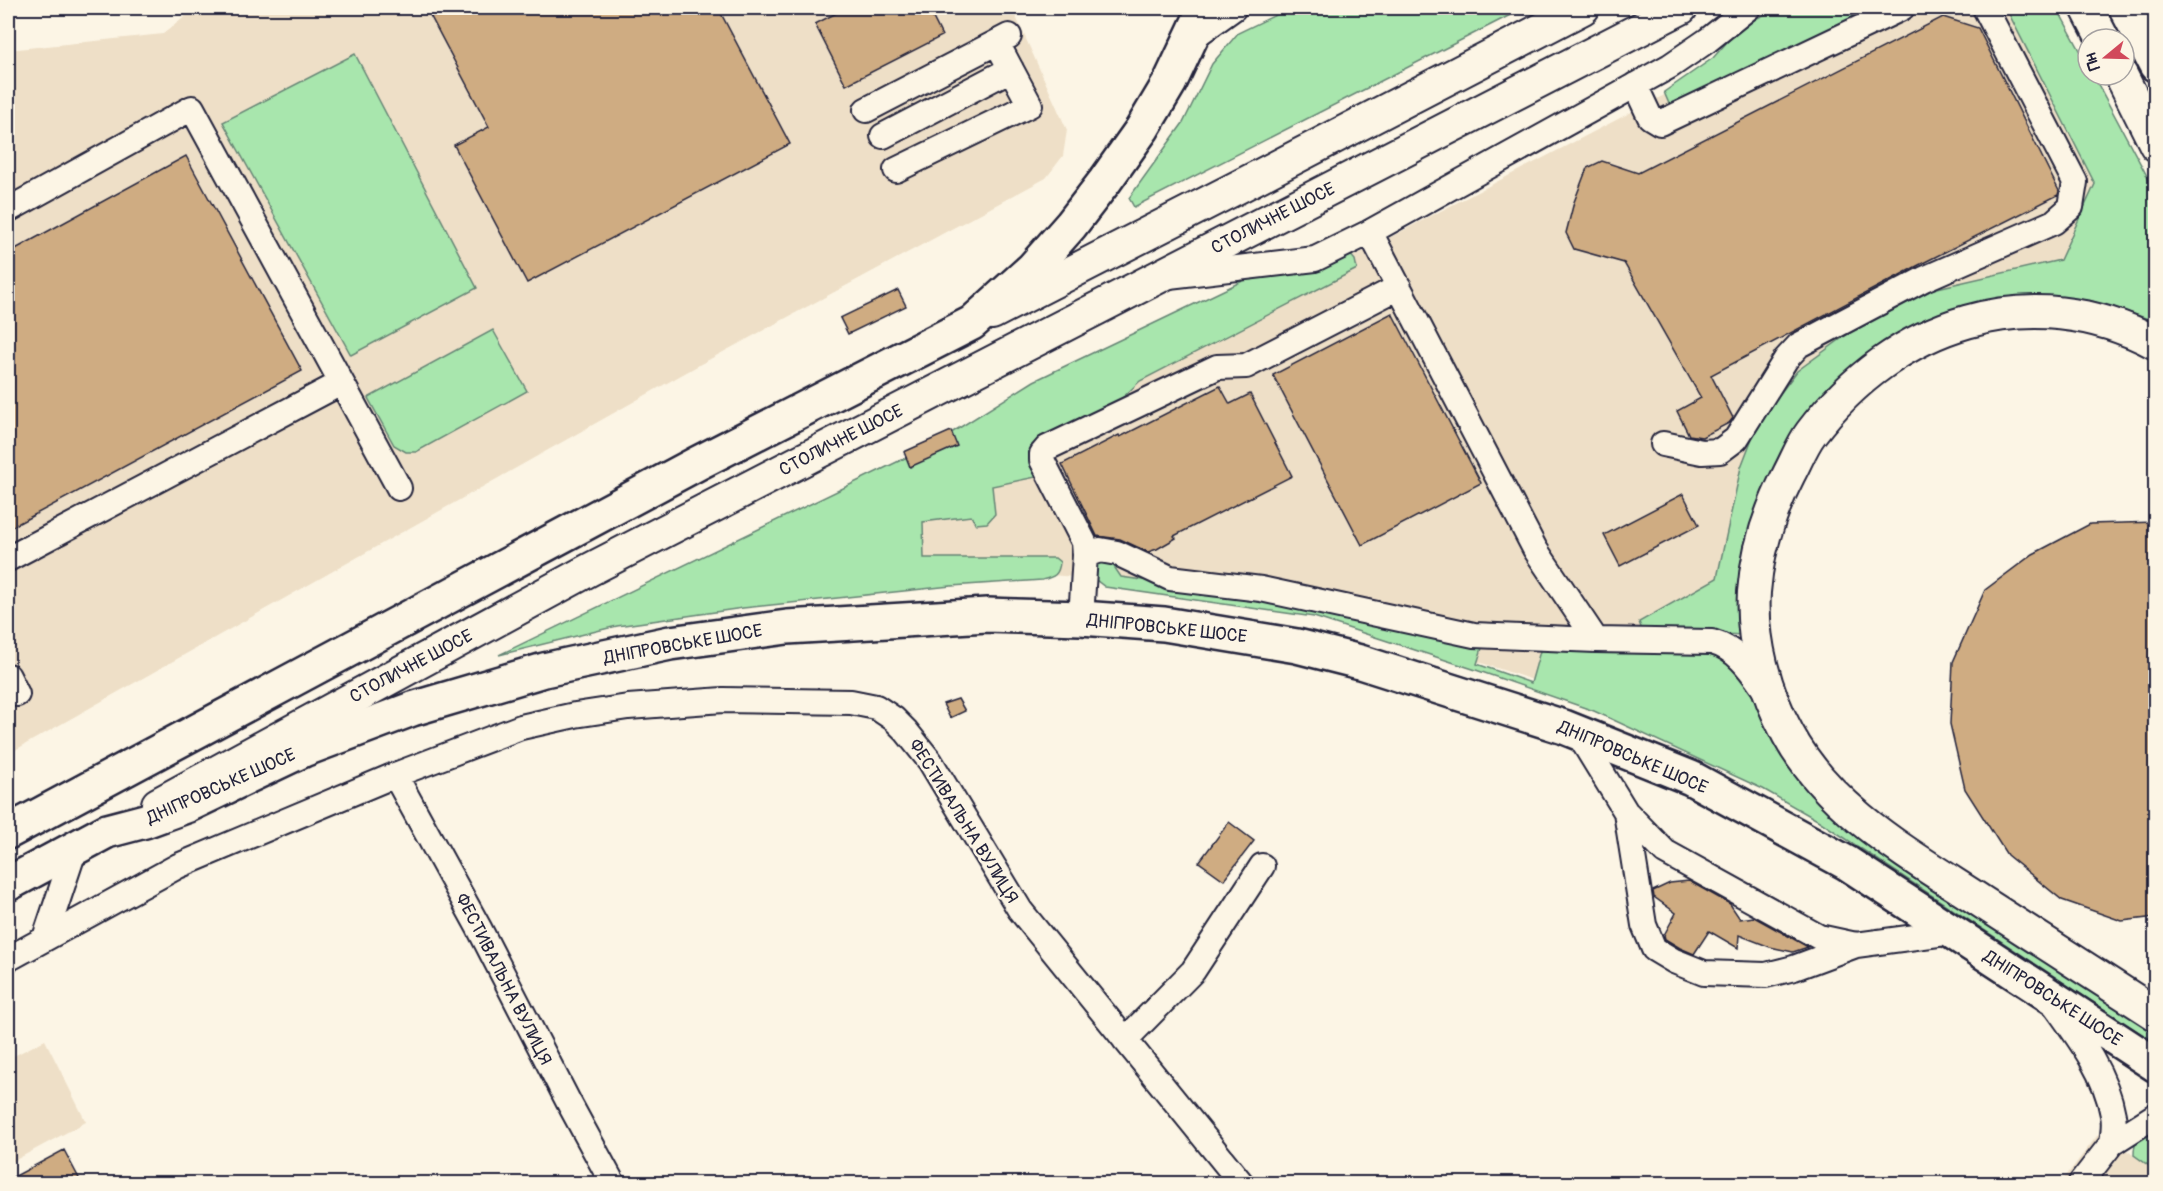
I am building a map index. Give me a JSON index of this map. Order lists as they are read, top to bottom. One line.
{"streets":{"highway":["СТОЛИЧНЕ ШОСЕ","ДНІПРОВСЬКЕ ШОСЕ"],"street":["ФЕСТИВАЛЬНА ВУЛИЦЯ"]},"crossings":[["СТОЛИЧНЕ ШОСЕ","ДНІПРОВСЬКЕ ШОСЕ"]],"north":"left"}
